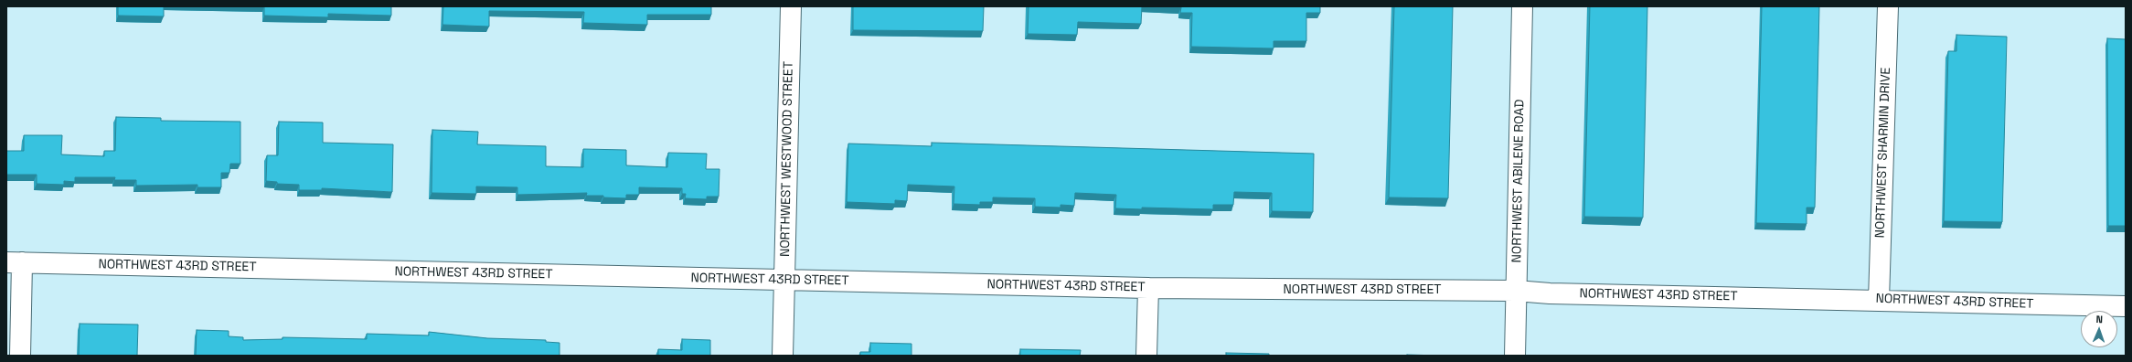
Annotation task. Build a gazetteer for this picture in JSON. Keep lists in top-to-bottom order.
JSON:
{
  "streets": {
    "street": [
      "NORTHWEST SHARMIN DRIVE",
      "NORTHWEST WESTWOOD STREET",
      "NORTHWEST ABILENE ROAD",
      "NORTHWEST 43RD STREET"
    ]
  },
  "crossings": [
    ["NORTHWEST SHARMIN DRIVE", "NORTHWEST 43RD STREET"],
    ["NORTHWEST WESTWOOD STREET", "NORTHWEST 43RD STREET"],
    ["NORTHWEST ABILENE ROAD", "NORTHWEST 43RD STREET"]
  ],
  "north": "top"
}
